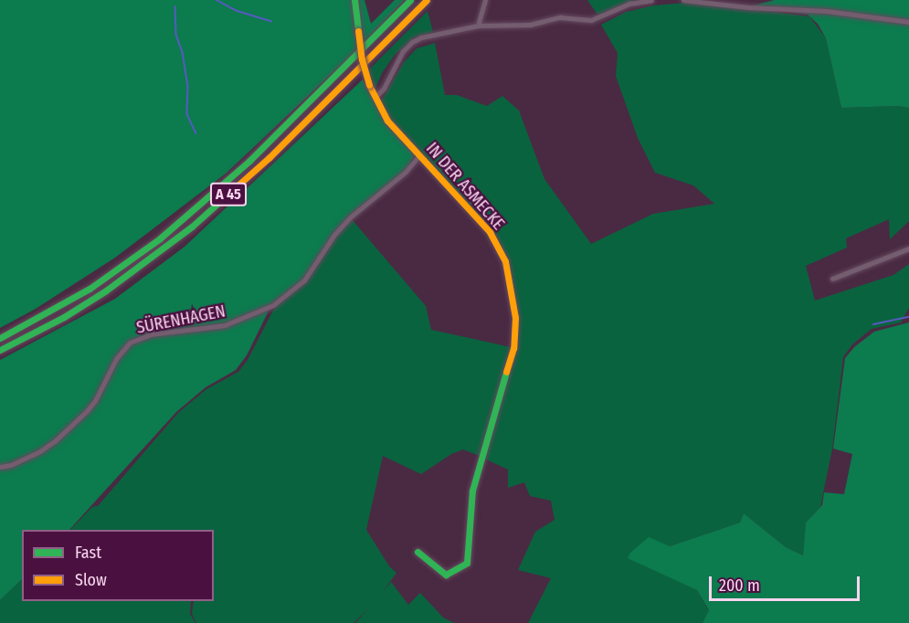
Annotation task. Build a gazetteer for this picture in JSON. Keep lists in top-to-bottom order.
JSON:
{
  "streets": {
    "main road": ["IN DER ASMECKE", "A 45"],
    "street": ["SÜRENHAGEN"]
  },
  "crossings": [
    ["IN DER ASMECKE", "SÜRENHAGEN"]
  ],
  "legend": ["Fast", "Slow"],
  "scale_bar": "200 m"
}
